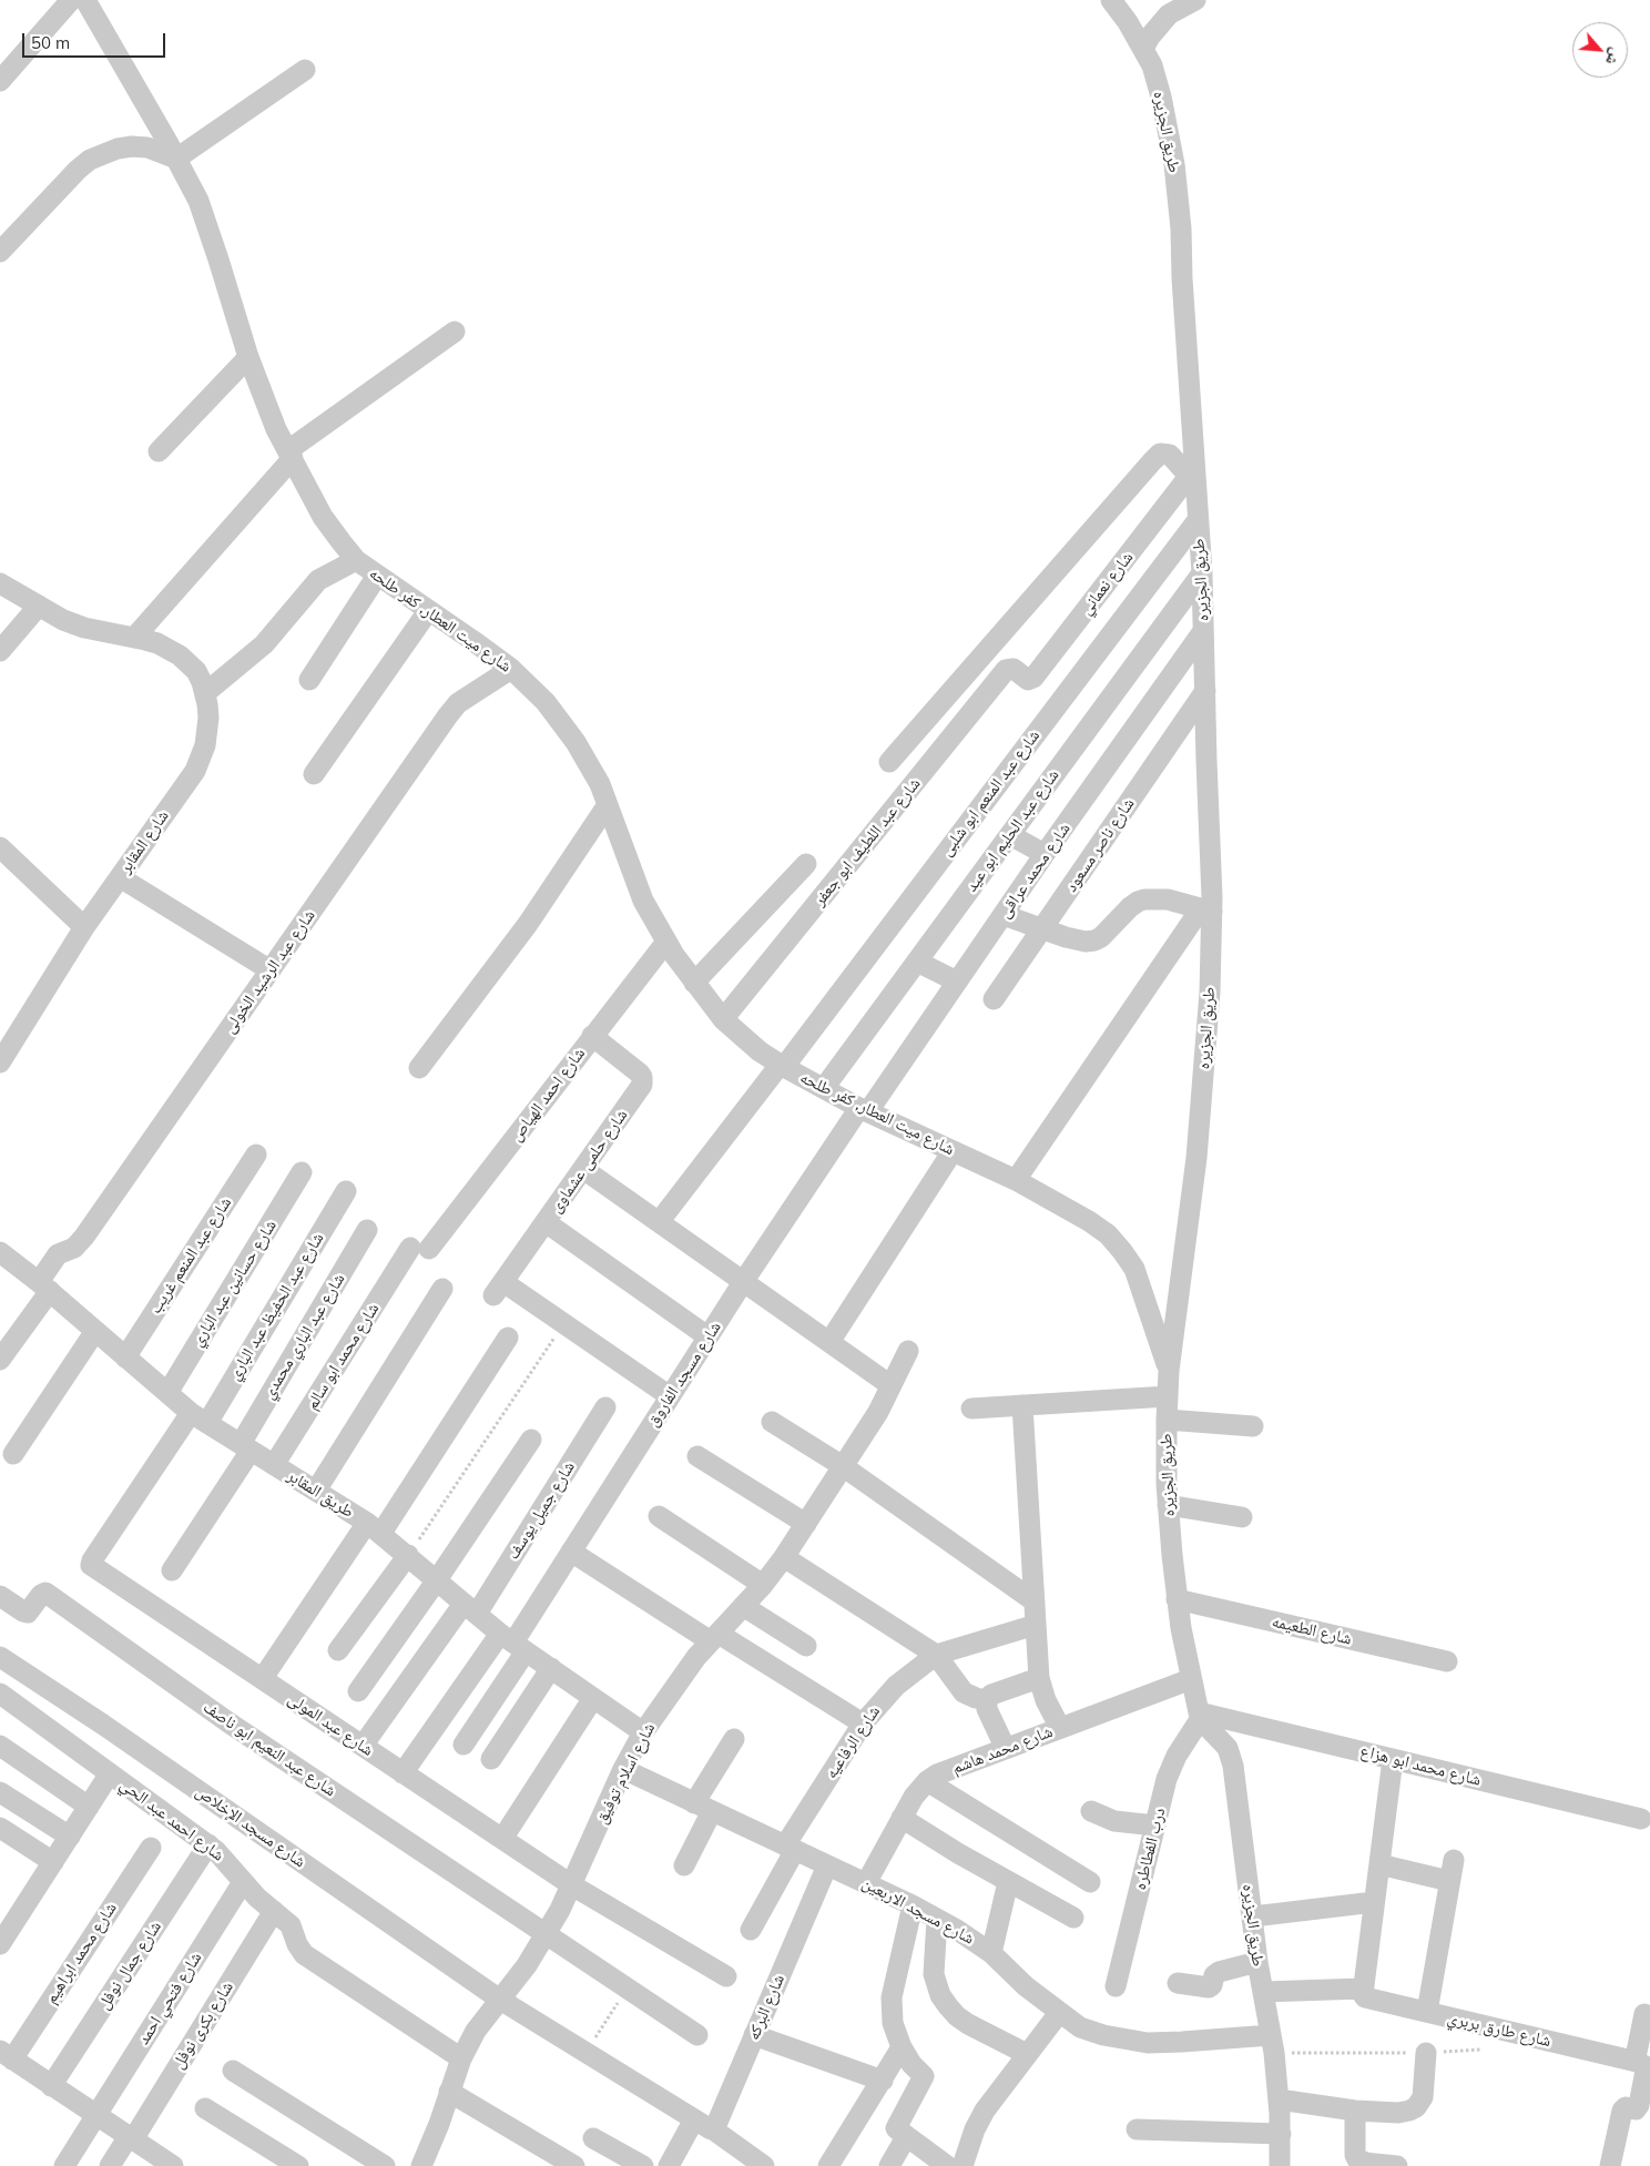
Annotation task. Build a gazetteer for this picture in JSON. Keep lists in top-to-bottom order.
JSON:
{
  "streets": {
    "street": [
      "طريق الجزيره",
      "شارع نعماني",
      "شارع ميت العطار, كفر طلحه",
      "شارع عبد المنعم ابو شلبى",
      "شارع عبد الحليم ابو عيد",
      "شارع المقابر",
      "شارع عبد اللطيف ابو جعفر",
      "شارع ناصر مسعود",
      "شارع محمد عراقى",
      "شارع عبد الرشيد الخولى",
      "شارع احمد الهياص",
      "شارع حلمى عشماوى",
      "شارع عبد المنعم غريب",
      "شارع حسانين عبد الباري",
      "شارع عبد الحفيظ عبد الباري",
      "شارع عبد الباري محمدي",
      "شارع محمد ابو سالم",
      "شارع مسجد الفاروق",
      "طريق المقابر",
      "شارع جميل يوسف",
      "شارع الطعيمه",
      "شارع عبد المولى",
      "شارع الرفاعيه",
      "شارع عبد النعيم ابو ناصف",
      "شارع محمد هاشم",
      "شارع محمد ابو هزاع",
      "شارع اسلام توفيق",
      "شارع احمد عبد الحي",
      "شارع مسجد الإخلاص",
      "درب الفطاطره",
      "شارع مسجد الاربعين",
      "شارع محمد ابراهيم",
      "شارع جمال نوفل",
      "شارع فتحي احمد",
      "شارع البركه",
      "شارع بكرى نوفل",
      "شارع طارق بربري"
    ]
  },
  "crossings": [
    ["طريق الجزيره", "شارع نعماني"],
    ["طريق الجزيره", "شارع ميت العطار, كفر طلحه"],
    ["طريق الجزيره", "شارع عبد المنعم ابو شلبى"],
    ["طريق الجزيره", "شارع عبد الحليم ابو عيد"],
    ["طريق الجزيره", "شارع ناصر مسعود"],
    ["طريق الجزيره", "شارع محمد عراقى"],
    ["طريق الجزيره", "شارع الطعيمه"],
    ["طريق الجزيره", "شارع محمد هاشم"],
    ["طريق الجزيره", "شارع محمد ابو هزاع"],
    ["طريق الجزيره", "درب الفطاطره"],
    ["طريق الجزيره", "شارع مسجد الاربعين"],
    ["شارع نعماني", "شارع عبد اللطيف ابو جعفر"],
    ["شارع ميت العطار, كفر طلحه", "شارع عبد المنعم ابو شلبى"],
    ["شارع ميت العطار, كفر طلحه", "شارع عبد الحليم ابو عيد"],
    ["شارع ميت العطار, كفر طلحه", "شارع عبد اللطيف ابو جعفر"],
    ["شارع ميت العطار, كفر طلحه", "شارع محمد عراقى"],
    ["شارع ميت العطار, كفر طلحه", "شارع عبد الرشيد الخولى"],
    ["شارع ميت العطار, كفر طلحه", "شارع احمد الهياص"],
    ["شارع ميت العطار, كفر طلحه", "شارع مسجد الفاروق"],
    ["شارع محمد عراقى", "شارع مسجد الفاروق"],
    ["شارع عبد الرشيد الخولى", "طريق المقابر"],
    ["شارع احمد الهياص", "شارع حلمى عشماوى"],
    ["شارع احمد الهياص", "شارع محمد ابو سالم"],
    ["شارع عبد المنعم غريب", "طريق المقابر"],
    ["شارع حسانين عبد الباري", "طريق المقابر"],
    ["شارع عبد الحفيظ عبد الباري", "طريق المقابر"],
    ["شارع عبد الحفيظ عبد الباري", "شارع عبد المولى"],
    ["شارع عبد الباري محمدي", "طريق المقابر"],
    ["شارع محمد ابو سالم", "طريق المقابر"],
    ["شارع مسجد الفاروق", "طريق المقابر"],
    ["طريق المقابر", "شارع جميل يوسف"],
    ["طريق المقابر", "شارع عبد المولى"],
    ["طريق المقابر", "شارع اسلام توفيق"],
    ["شارع جميل يوسف", "شارع عبد المولى"],
    ["شارع عبد المولى", "شارع اسلام توفيق"],
    ["شارع الرفاعيه", "شارع مسجد الاربعين"],
    ["شارع عبد النعيم ابو ناصف", "شارع اسلام توفيق"],
    ["شارع محمد هاشم", "شارع مسجد الاربعين"],
    ["شارع محمد ابو هزاع", "درب الفطاطره"],
    ["شارع اسلام توفيق", "شارع احمد عبد الحي"],
    ["شارع اسلام توفيق", "شارع مسجد الإخلاص"],
    ["شارع اسلام توفيق", "شارع مسجد الاربعين"],
    ["شارع احمد عبد الحي", "شارع جمال نوفل"],
    ["شارع احمد عبد الحي", "شارع فتحي احمد"],
    ["شارع احمد عبد الحي", "شارع بكرى نوفل"],
    ["شارع مسجد الإخلاص", "شارع البركه"],
    ["شارع مسجد الاربعين", "شارع البركه"]
  ],
  "scale_bar": "50 m",
  "north": "bottom right"
}
